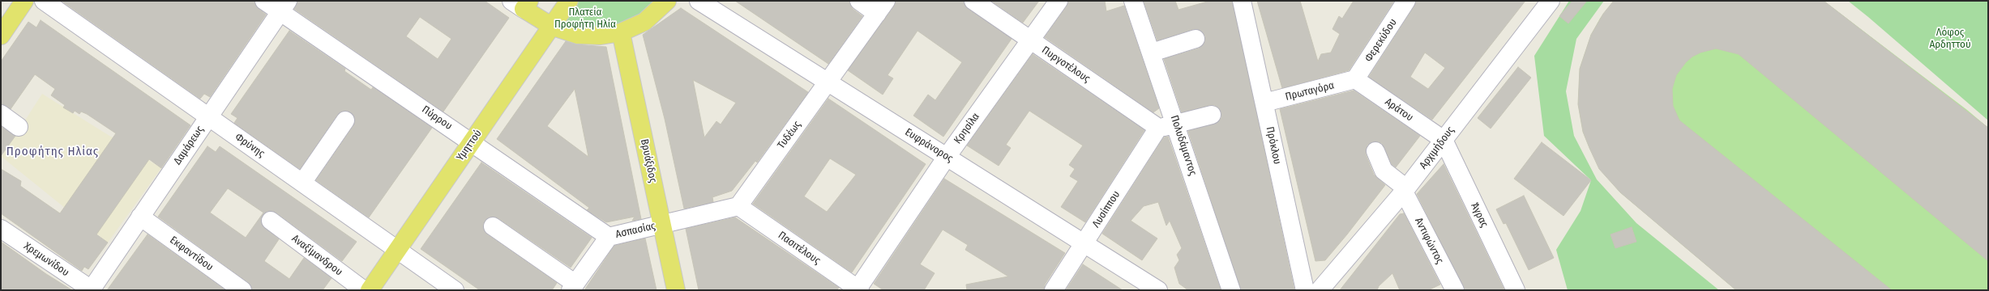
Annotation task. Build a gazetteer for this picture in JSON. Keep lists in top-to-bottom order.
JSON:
{
  "streets": {
    "main road": ["Υμηττού", "Βρυάξιδος"],
    "street": [
      "Φερεκύδου",
      "Πυργοτέλους",
      "Πρωταγόρα",
      "Αράτου",
      "Πύρρου",
      "Κρησίλα",
      "Τυδέως",
      "Δαμάρεως",
      "Φρύνης",
      "Ευφράνορος",
      "Πολυδάμαντος",
      "Πρόκλου",
      "Αρχιμήδους",
      "Λυσίππου",
      "Άγρας",
      "Ασπασίας",
      "Αντιφώντος",
      "Πασιτέλους",
      "Εκφαντίδου",
      "Αναξίμανδρου",
      "Χρεμωνίδου"
    ]
  },
  "crossings": [
    ["Φερεκύδου", "Πρωταγόρα"],
    ["Φερεκύδου", "Αράτου"],
    ["Πυργοτέλους", "Κρησίλα"],
    ["Πυργοτέλους", "Λυσίππου"],
    ["Πρωταγόρα", "Αράτου"],
    ["Πρωταγόρα", "Πρόκλου"],
    ["Αράτου", "Αρχιμήδους"],
    ["Αράτου", "Άγρας"],
    ["Πύρρου", "Δαμάρεως"],
    ["Πύρρου", "Υμηττού"],
    ["Πύρρου", "Ασπασίας"],
    ["Κρησίλα", "Ευφράνορος"],
    ["Κρησίλα", "Πασιτέλους"],
    ["Τυδέως", "Ευφράνορος"],
    ["Τυδέως", "Πασιτέλους"],
    ["Δαμάρεως", "Φρύνης"],
    ["Δαμάρεως", "Εκφαντίδου"],
    ["Δαμάρεως", "Χρεμωνίδου"],
    ["Φρύνης", "Υμηττού"],
    ["Ευφράνορος", "Λυσίππου"],
    ["Αρχιμήδους", "Άγρας"],
    ["Αρχιμήδους", "Αντιφώντος"],
    ["Βρυάξιδος", "Ασπασίας"]
  ],
  "districts": ["Προφήτης Ηλίας"],
  "parks": ["Πλατεία Προφήτη Ηλία", "Λόφος Αρδηττού"]
}
